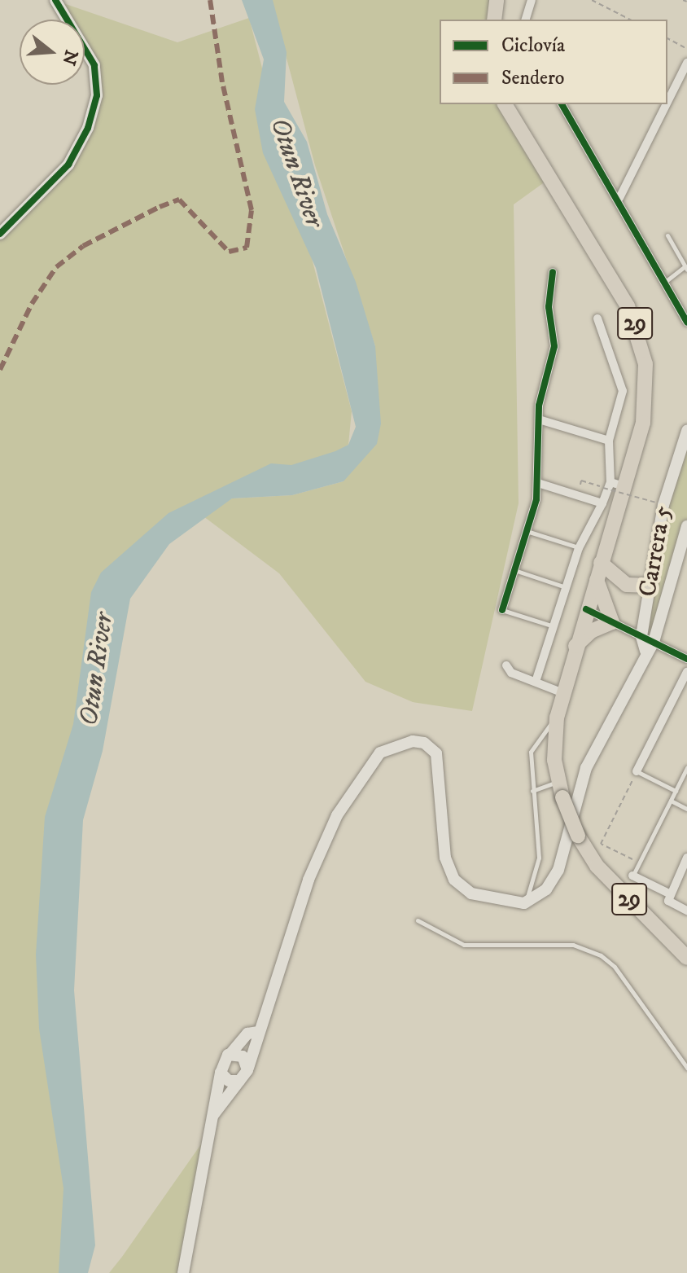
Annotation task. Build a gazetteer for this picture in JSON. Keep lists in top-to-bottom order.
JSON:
{
  "streets": {
    "highway": ["29"],
    "main road": ["Carrera 5"]
  },
  "water": ["Otun River"],
  "legend": ["Ciclovía", "Sendero"],
  "north": "right"
}
